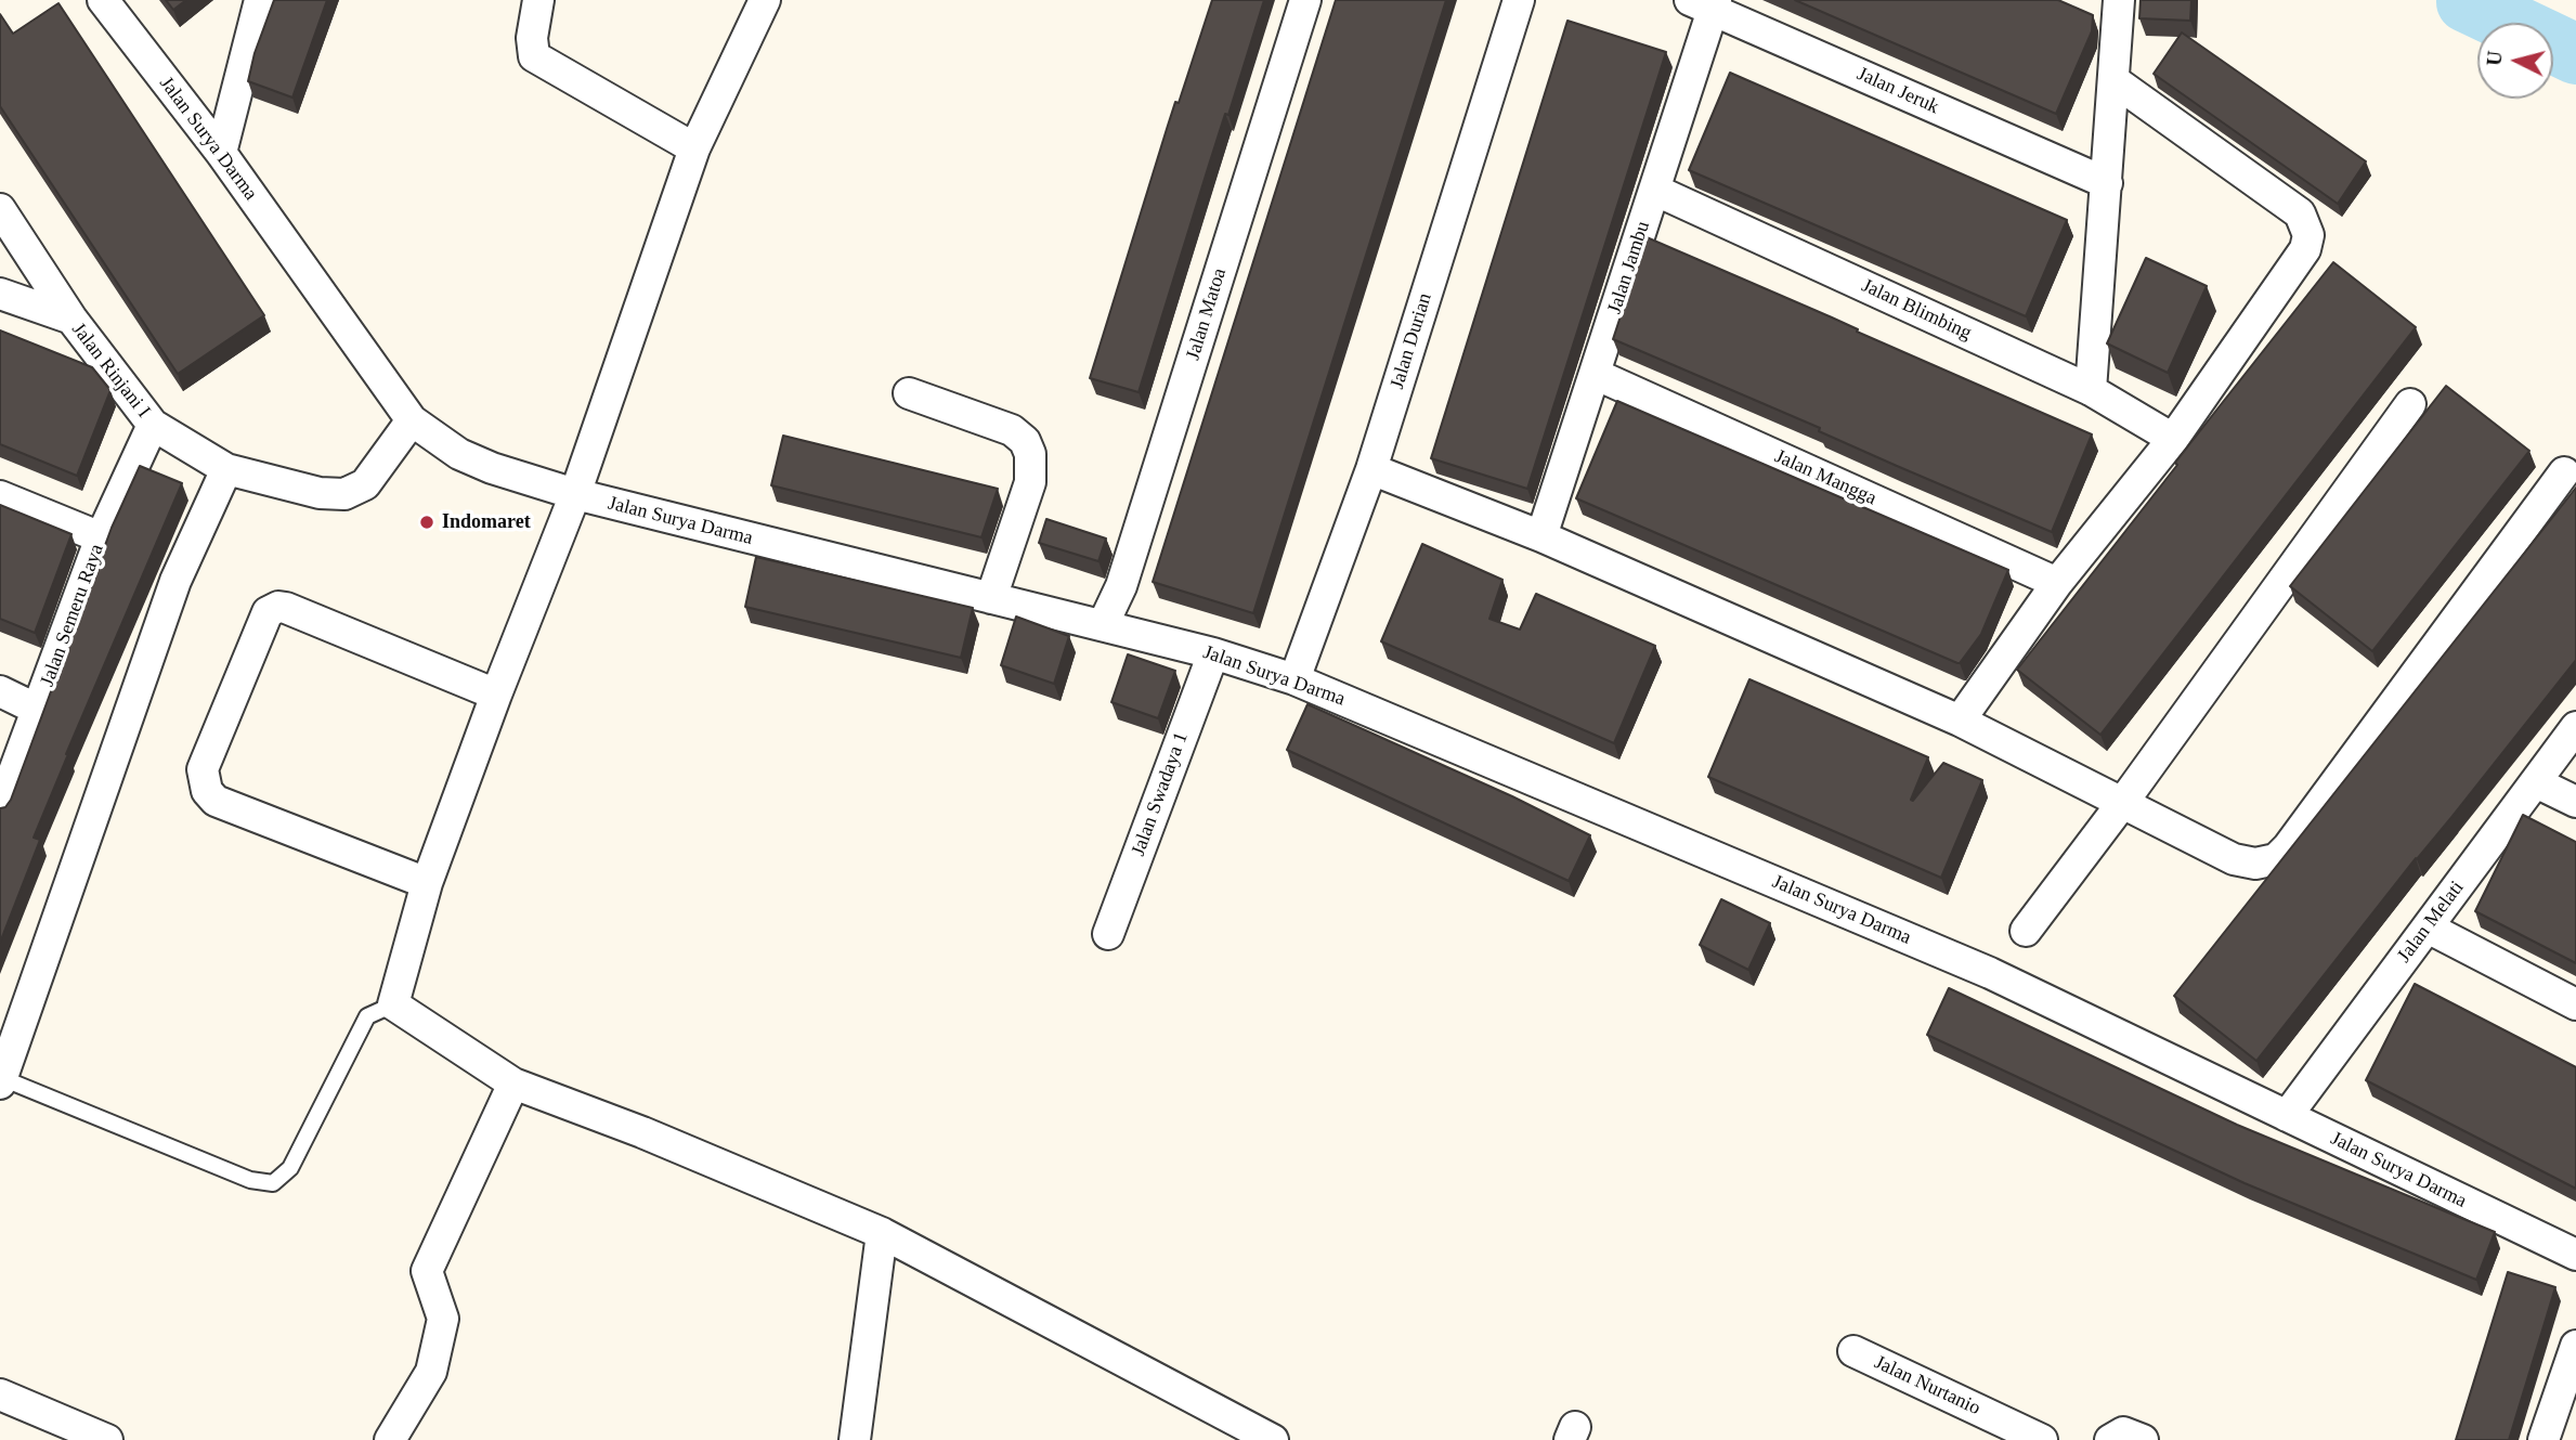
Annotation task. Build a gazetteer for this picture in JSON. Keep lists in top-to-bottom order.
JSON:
{
  "streets": {
    "street": [
      "Jalan Jeruk",
      "Jalan Surya Darma",
      "Jalan Jambu",
      "Jalan Blimbing",
      "Jalan Matoa",
      "Jalan Durian",
      "Jalan Rinjani I",
      "Jalan Mangga",
      "Jalan Semeru Raya",
      "Jalan Swadaya 1",
      "Jalan Melati",
      "Jalan Nurtanio"
    ]
  },
  "crossings": [
    ["Jalan Jeruk", "Jalan Jambu"],
    ["Jalan Surya Darma", "Jalan Matoa"],
    ["Jalan Surya Darma", "Jalan Durian"],
    ["Jalan Surya Darma", "Jalan Rinjani I"],
    ["Jalan Surya Darma", "Jalan Swadaya 1"],
    ["Jalan Surya Darma", "Jalan Melati"],
    ["Jalan Jambu", "Jalan Blimbing"],
    ["Jalan Jambu", "Jalan Mangga"],
    ["Jalan Rinjani I", "Jalan Semeru Raya"]
  ],
  "places": ["Indomaret"],
  "north": "left"
}
